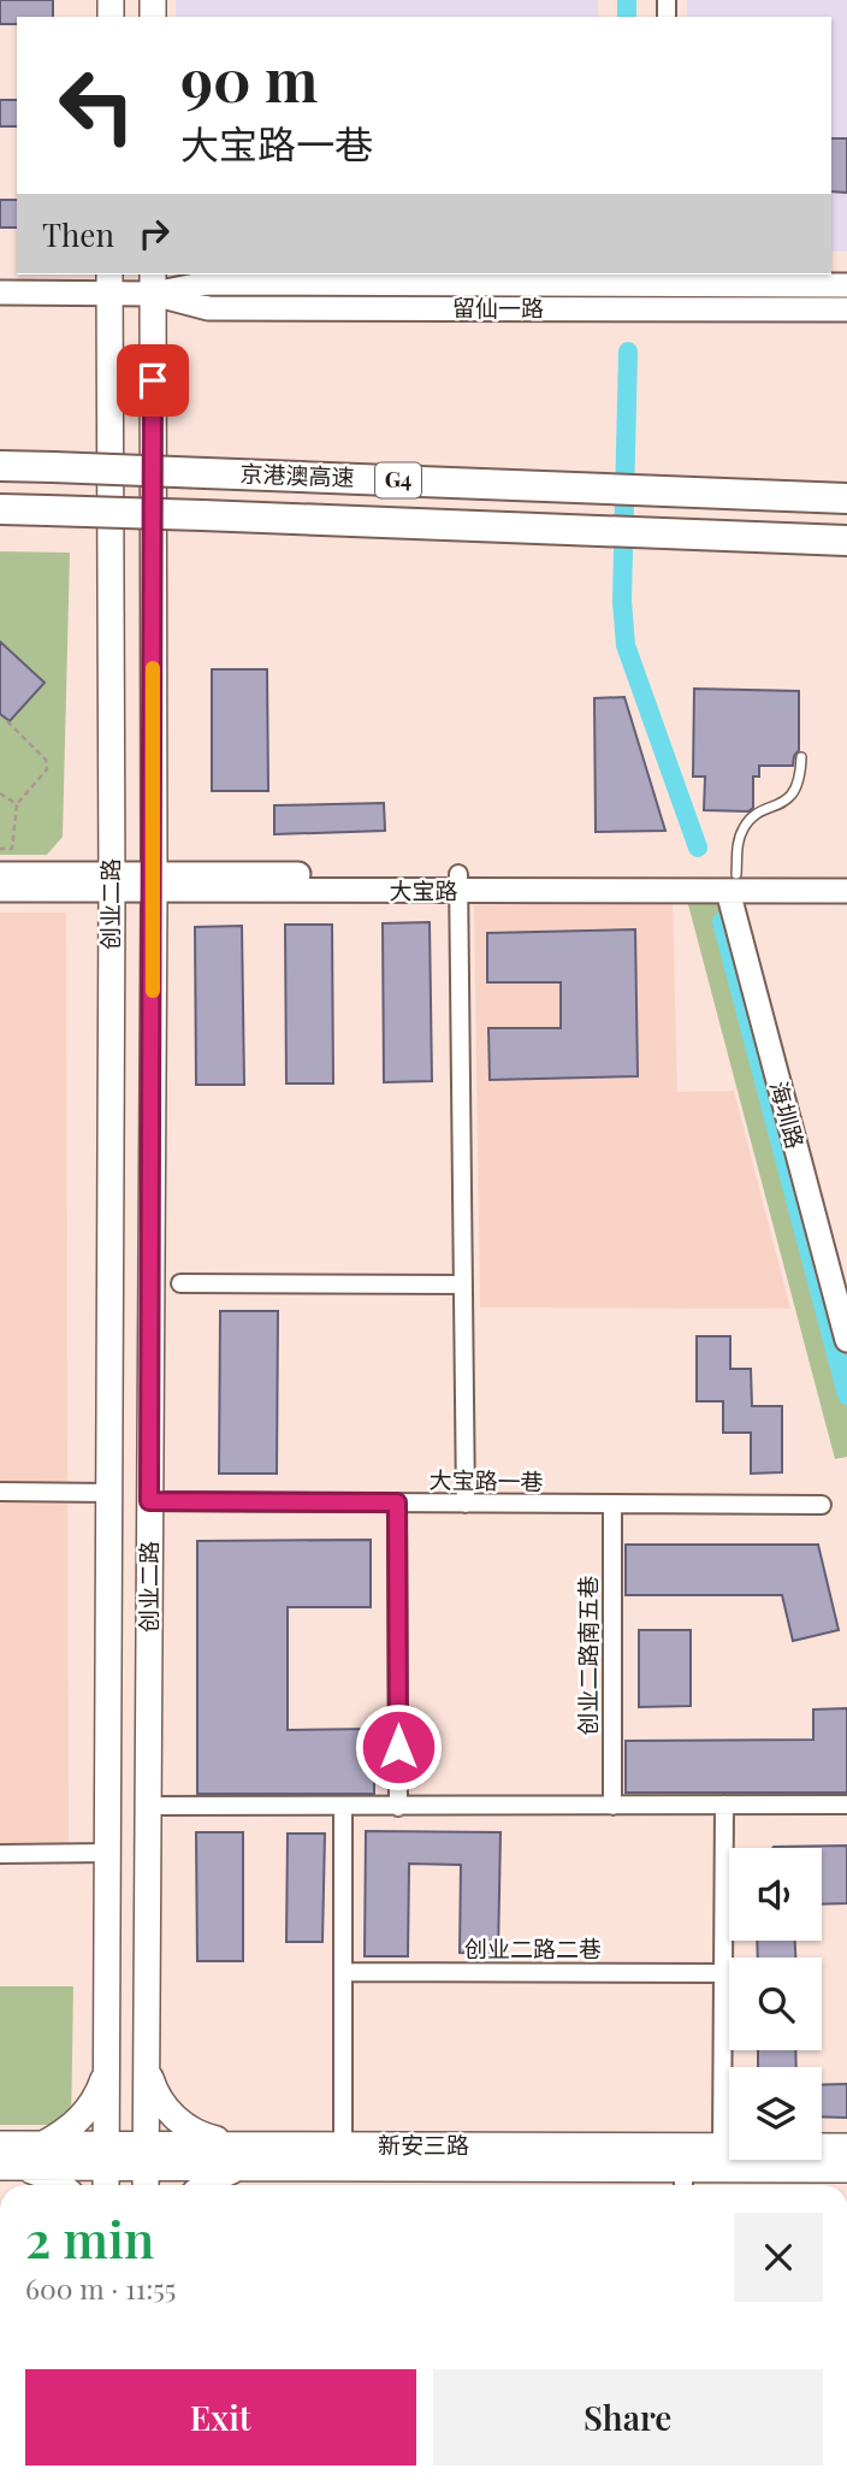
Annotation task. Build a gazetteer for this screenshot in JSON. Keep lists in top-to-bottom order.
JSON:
{
  "streets": {
    "highway": ["京港澳高速", "G4"],
    "main road": [
      "留仙一路",
      "大宝路",
      "创业二路",
      "海圳路",
      "新安三路"
    ],
    "street": ["大宝路一巷", "创业二路南五巷", "创业二路二巷"]
  },
  "crossings": [
    ["留仙一路", "创业二路"],
    ["大宝路", "创业二路"],
    ["大宝路", "海圳路"],
    ["创业二路", "大宝路一巷"],
    ["创业二路", "新安三路"],
    ["大宝路一巷", "创业二路南五巷"]
  ],
  "page": {
    "turn": ["90 m", "大宝路一巷"],
    "then": "Then",
    "heading": ["2 min", "600 m · 11:55"],
    "buttons": ["Exit", "Share"]
  }
}
